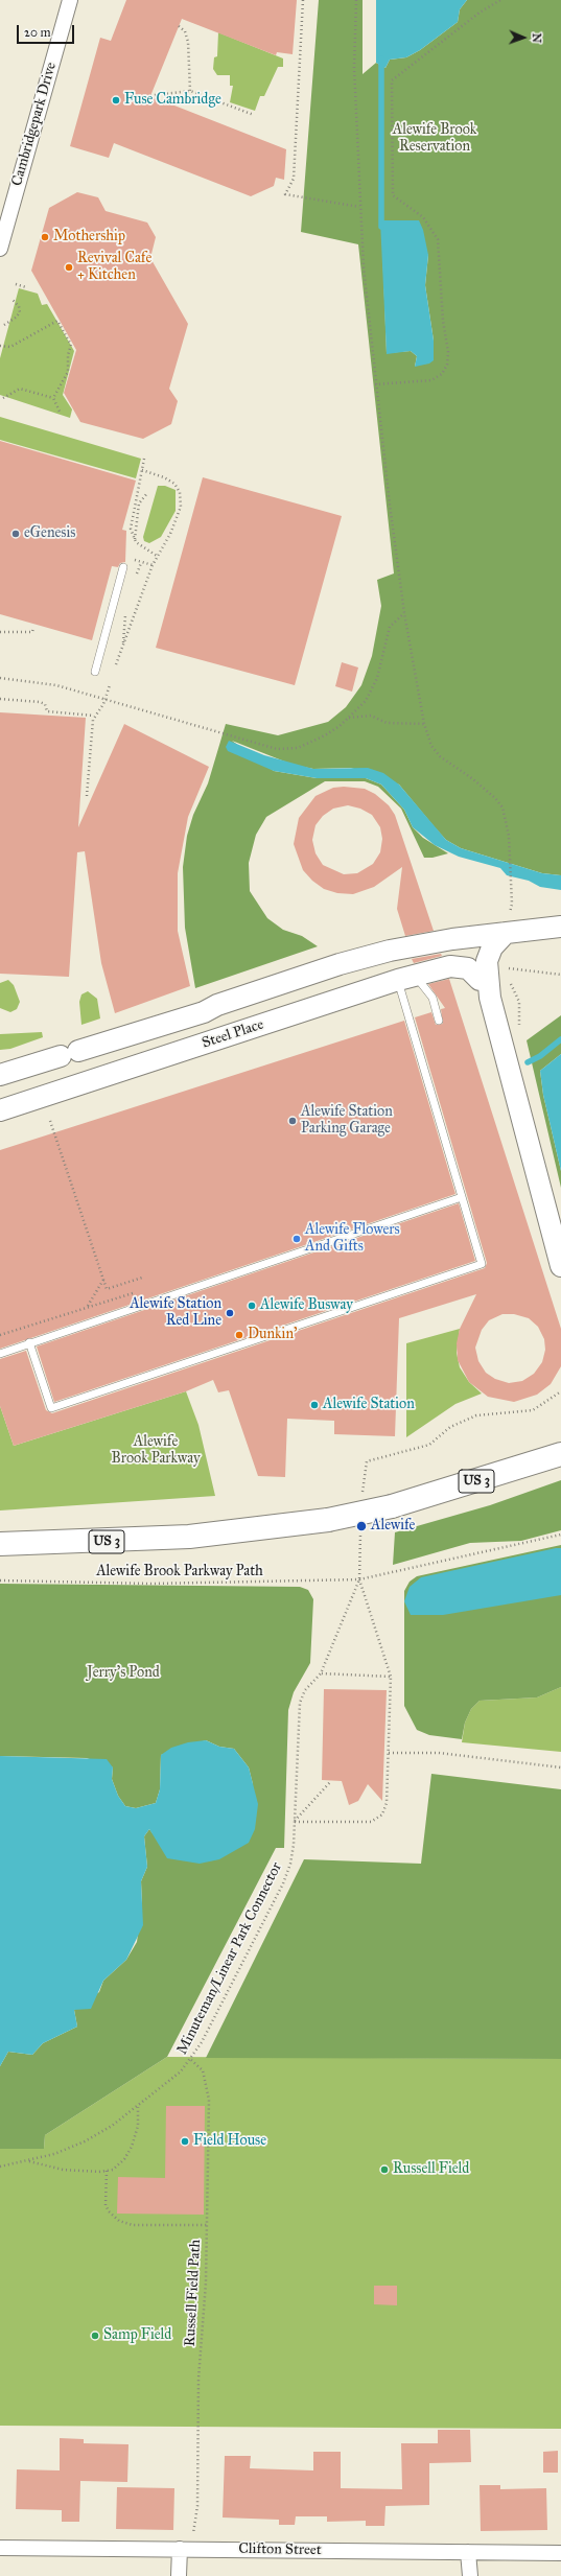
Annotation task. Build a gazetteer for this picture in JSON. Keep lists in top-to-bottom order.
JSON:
{
  "streets": {
    "highway": ["US 3"],
    "main road": ["Steel Place"],
    "street": ["Cambridgepark Drive", "Clifton Street"],
    "path": ["Alewife Brook Parkway Path", "Minuteman/Linear Park Connector", "Russell Field Path"]
  },
  "crossings": [
    ["Alewife Brook Parkway Path", "Minuteman/Linear Park Connector"],
    ["Minuteman/Linear Park Connector", "Russell Field Path"]
  ],
  "parks": ["Alewife Brook Reservation", "Alewife Brook Parkway", "Jerry's Pond"],
  "places": [
    "Fuse Cambridge",
    "Mothership",
    "Revival Cafe + Kitchen",
    "eGenesis",
    "Alewife Station Parking Garage",
    "Alewife Flowers And Gifts",
    "Alewife Busway",
    "Alewife Station Red Line",
    "Dunkin'",
    "Alewife Station",
    "Alewife",
    "Field House",
    "Russell Field",
    "Samp Field"
  ],
  "scale_bar": "20 m",
  "north": "right"
}
